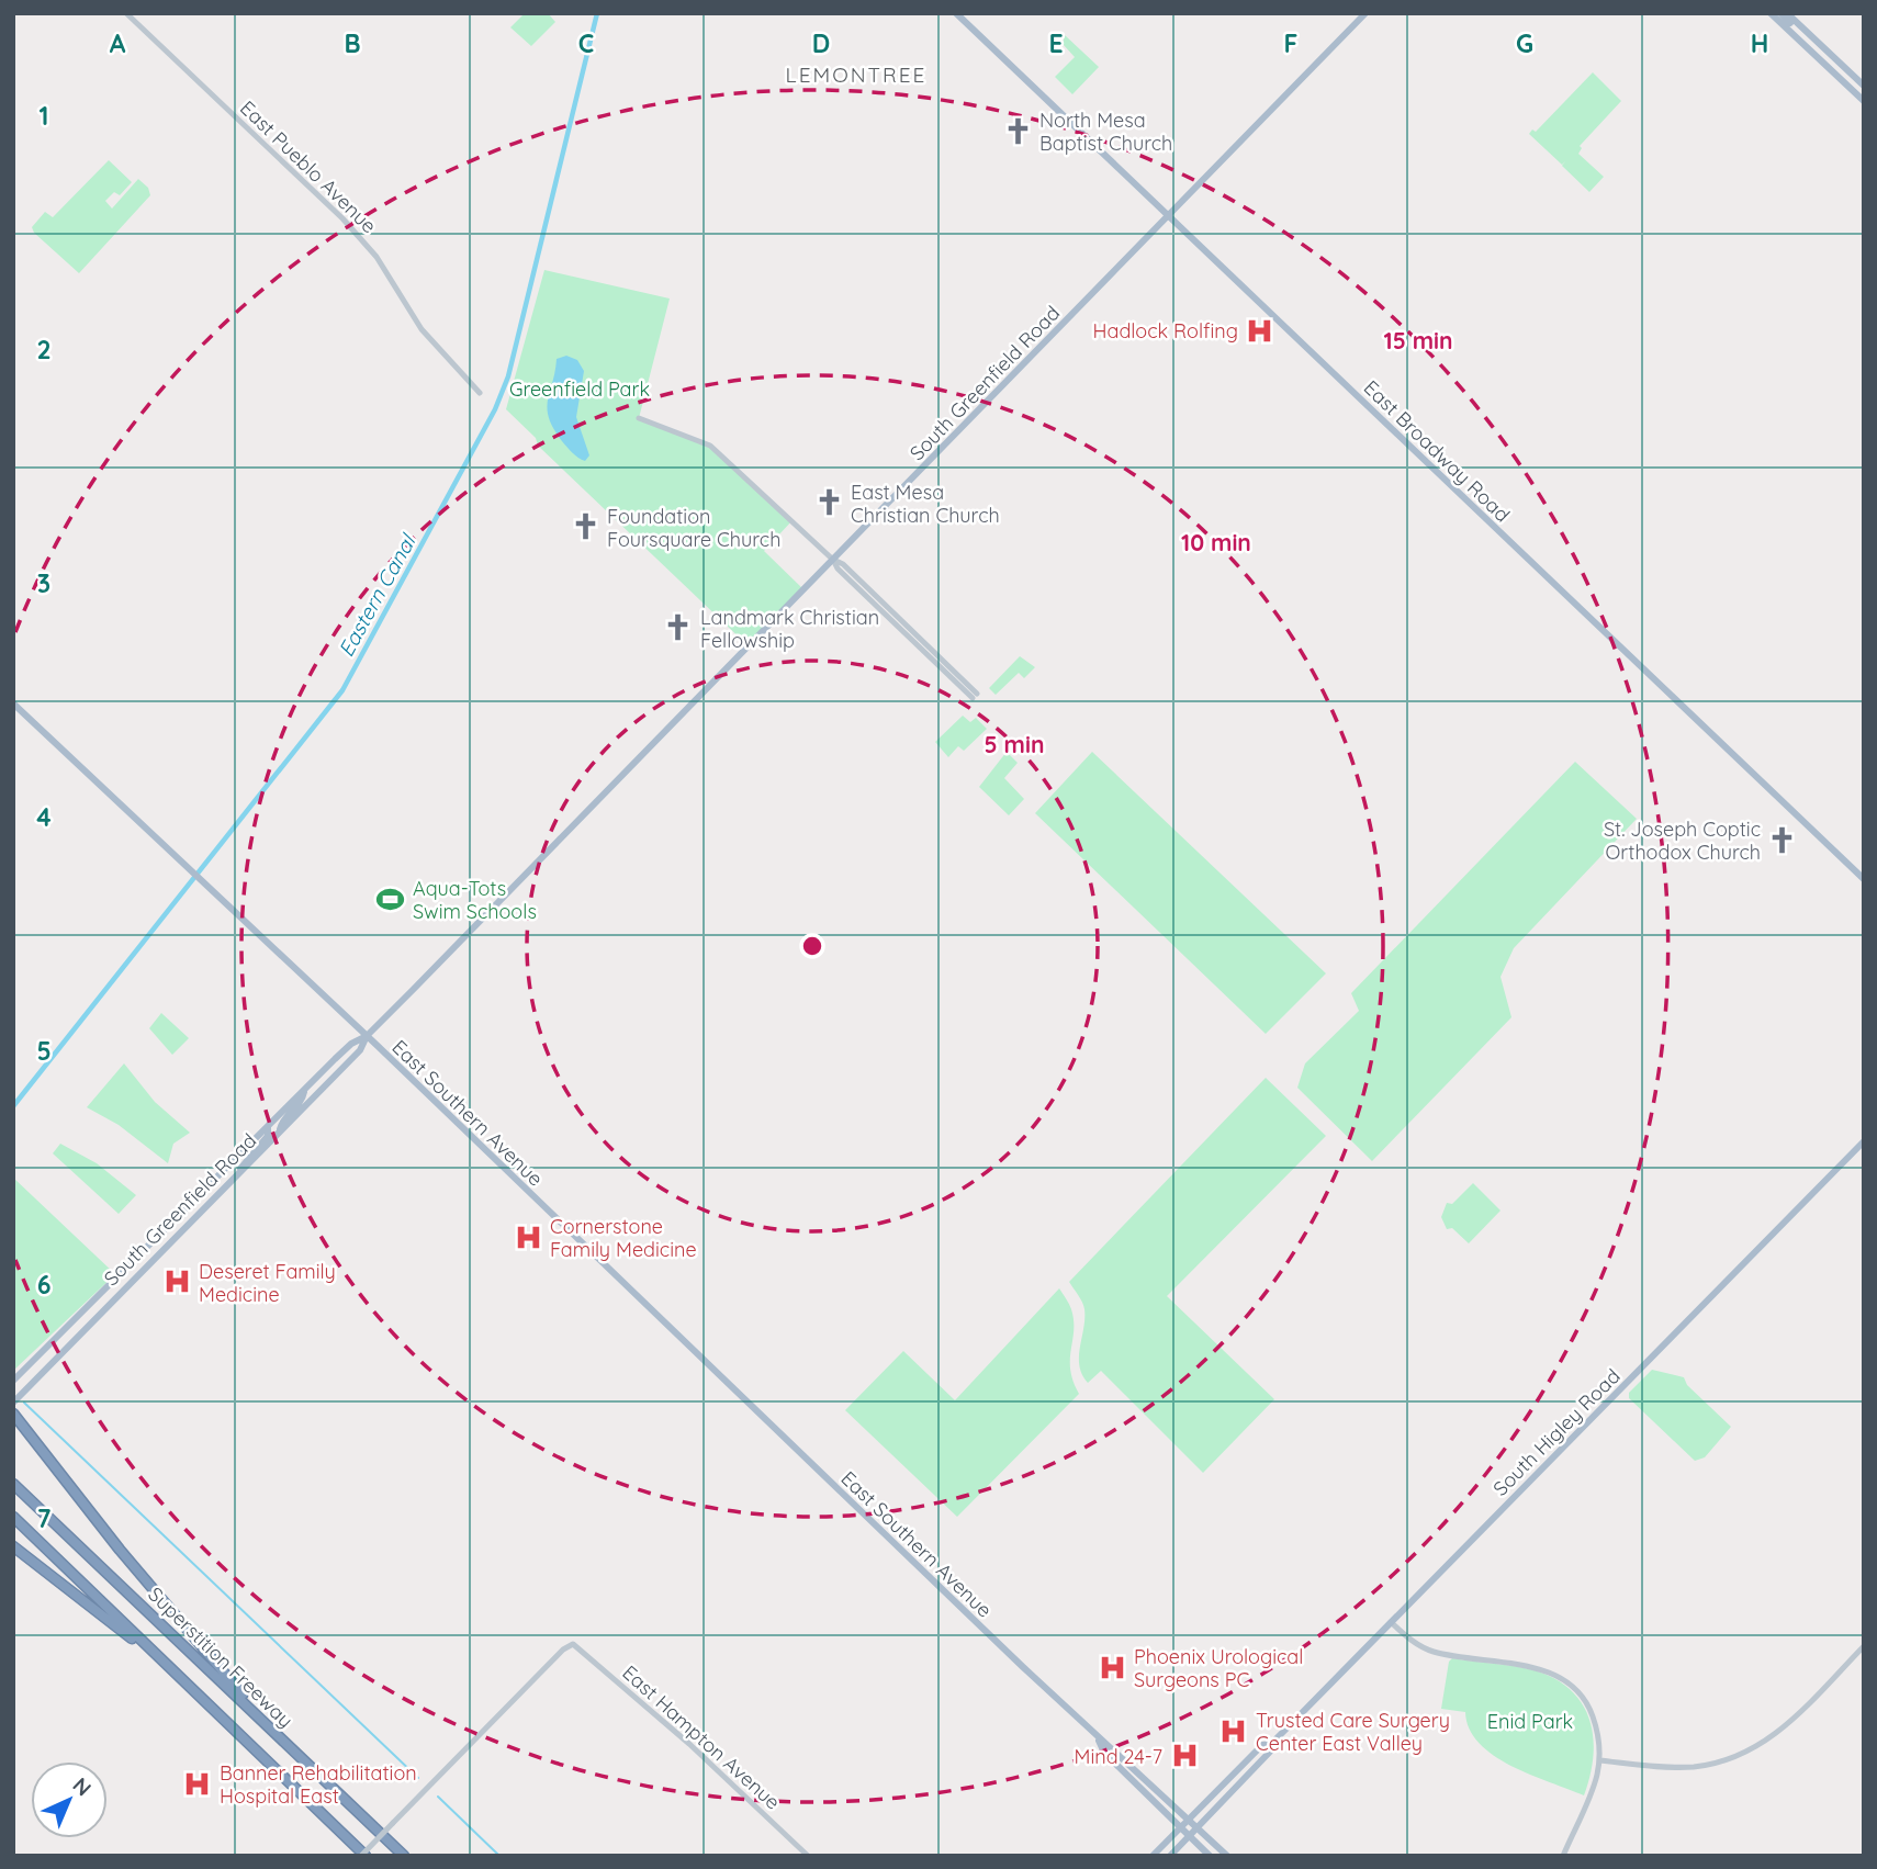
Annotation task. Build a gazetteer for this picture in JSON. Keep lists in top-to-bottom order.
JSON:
{
  "streets": {
    "highway": ["Superstition Freeway"],
    "main road": [
      "South Greenfield Road",
      "East Broadway Road",
      "East Southern Avenue",
      "South Higley Road"
    ],
    "street": ["East Pueblo Avenue", "East Hampton Avenue"]
  },
  "crossings": [
    ["South Greenfield Road", "East Broadway Road"],
    ["South Greenfield Road", "East Southern Avenue"],
    ["East Southern Avenue", "South Higley Road"]
  ],
  "districts": ["LEMONTREE"],
  "water": ["Eastern Canal"],
  "parks": ["Greenfield Park", "Enid Park"],
  "places": {
    "church": [
      "North Mesa Baptist Church",
      "East Mesa Christian Church",
      "Foundation Foursquare Church",
      "Landmark Christian Fellowship",
      "St. Joseph Coptic Orthodox Church"
    ],
    "hospital": [
      "Hadlock Rolfing",
      "Cornerstone Family Medicine",
      "Deseret Family Medicine",
      "Phoenix Urological Surgeons PC",
      "Trusted Care Surgery Center East Valley",
      "Mind 24-7",
      "Banner Rehabilitation Hospital East"
    ],
    "sports": ["Aqua-Tots Swim Schools"]
  },
  "north": "top right",
  "grid": {
    "columns": [
      "A",
      "B",
      "C",
      "D",
      "E",
      "F",
      "G",
      "H"
    ],
    "rows": [
      "1",
      "2",
      "3",
      "4",
      "5",
      "6",
      "7"
    ]
  },
  "rings": ["15 min", "10 min", "5 min"]
}
